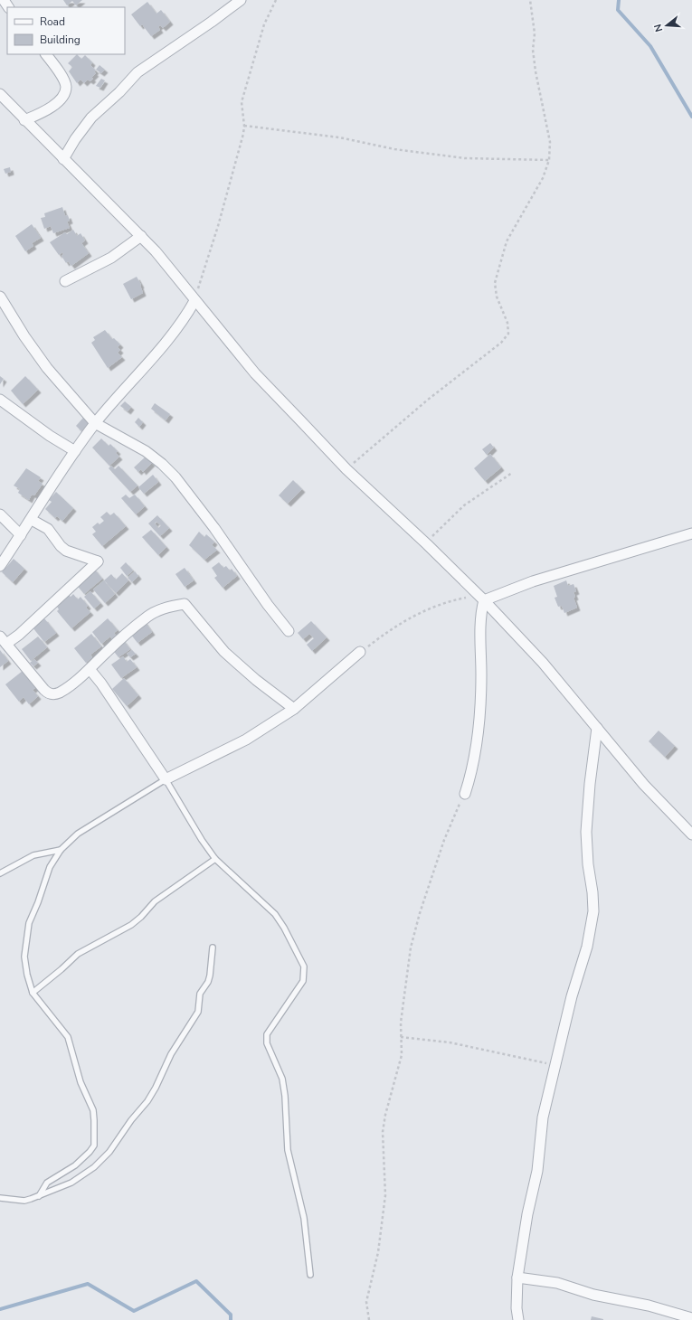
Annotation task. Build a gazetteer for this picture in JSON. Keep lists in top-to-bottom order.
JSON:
{
  "legend": ["Road", "Building"],
  "north": "left"
}
